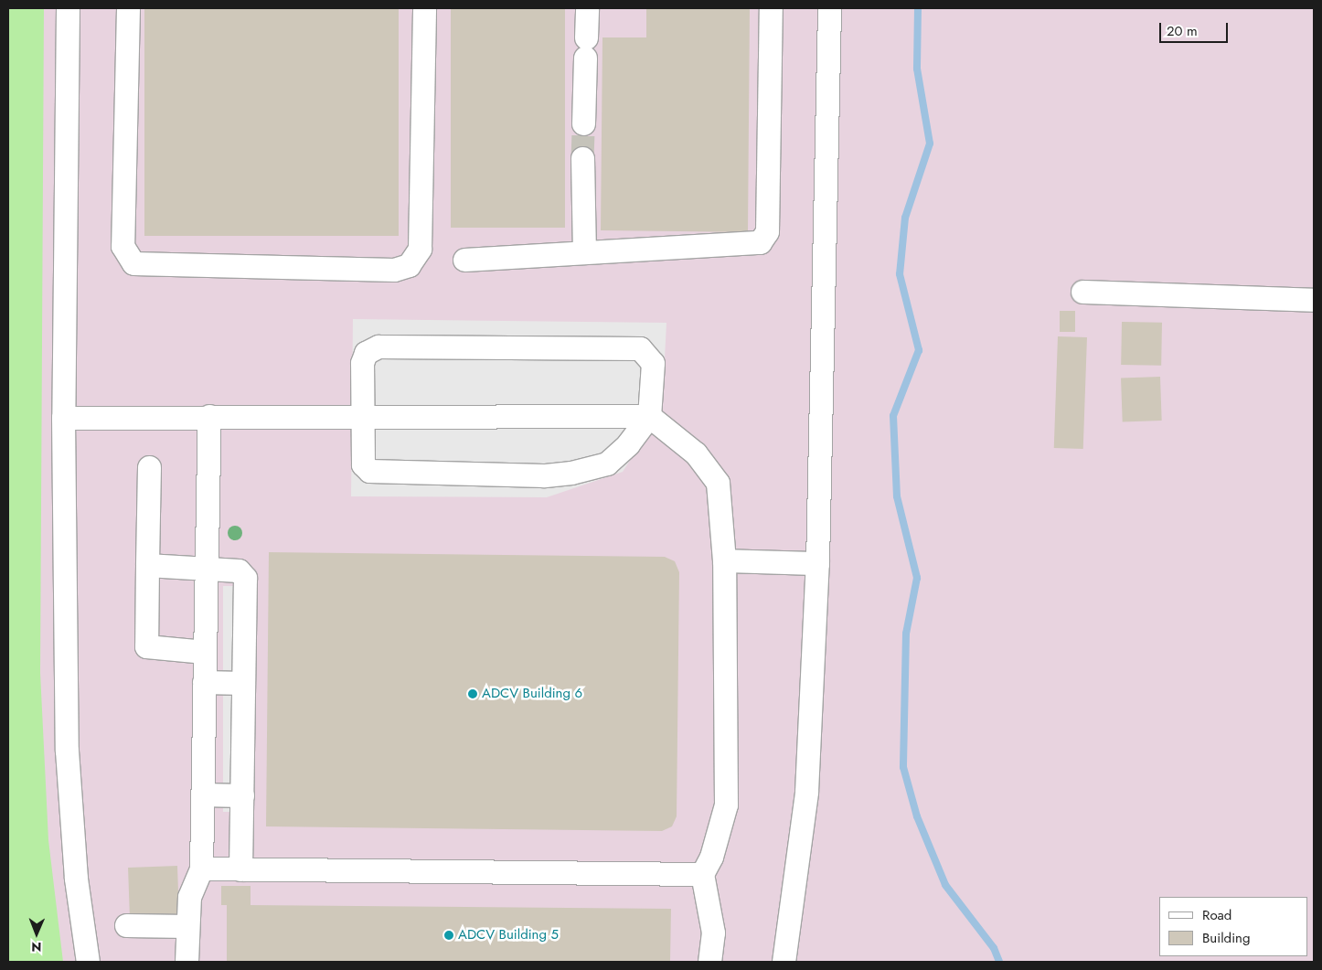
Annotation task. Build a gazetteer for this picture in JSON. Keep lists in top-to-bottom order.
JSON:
{
  "places": ["ADCV Building 6", "ADCV Building 5"],
  "legend": ["Road", "Building"],
  "scale_bar": "20 m",
  "north": "bottom"
}
